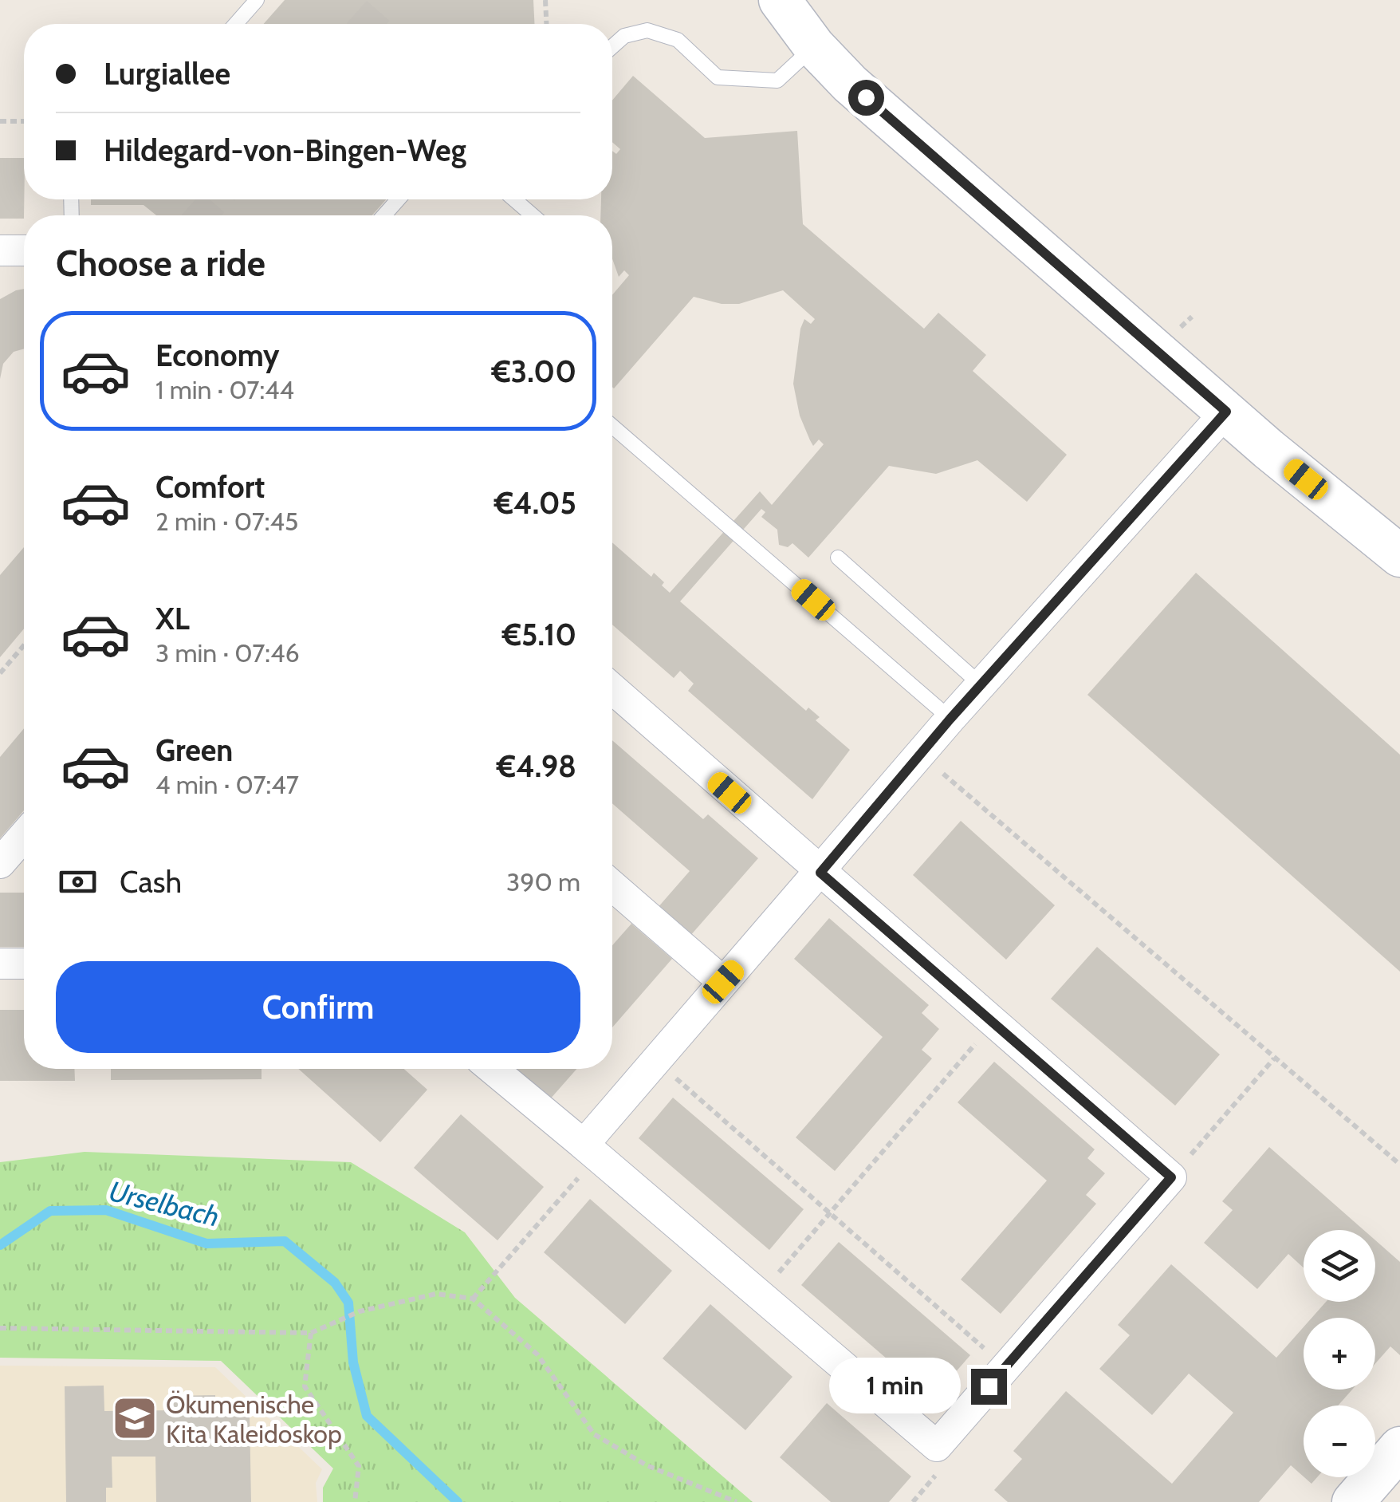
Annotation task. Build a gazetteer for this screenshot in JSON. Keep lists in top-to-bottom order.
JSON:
{
  "water": ["Urselbach"],
  "places": {
    "school or university": ["Ökumenische Kita Kaleidoskop"]
  },
  "page": {
    "banner": ["Lurgiallee", "Hildegard-von-Bingen-Weg"],
    "heading": "Choose a ride",
    "list": [
      {
        "name": "Economy",
        "note": "1 min · 07:44",
        "value": "€3.00"
      },
      {
        "name": "Comfort",
        "note": "2 min · 07:45",
        "value": "€4.05"
      },
      {
        "name": "XL",
        "note": "3 min · 07:46",
        "value": "€5.10"
      },
      {
        "name": "Green",
        "note": "4 min · 07:47",
        "value": "€4.98"
      }
    ],
    "pay": ["Cash", "390 m"],
    "buttons": "Confirm",
    "map_buttons": ["+", "−"],
    "bubble": "1 min"
  }
}
